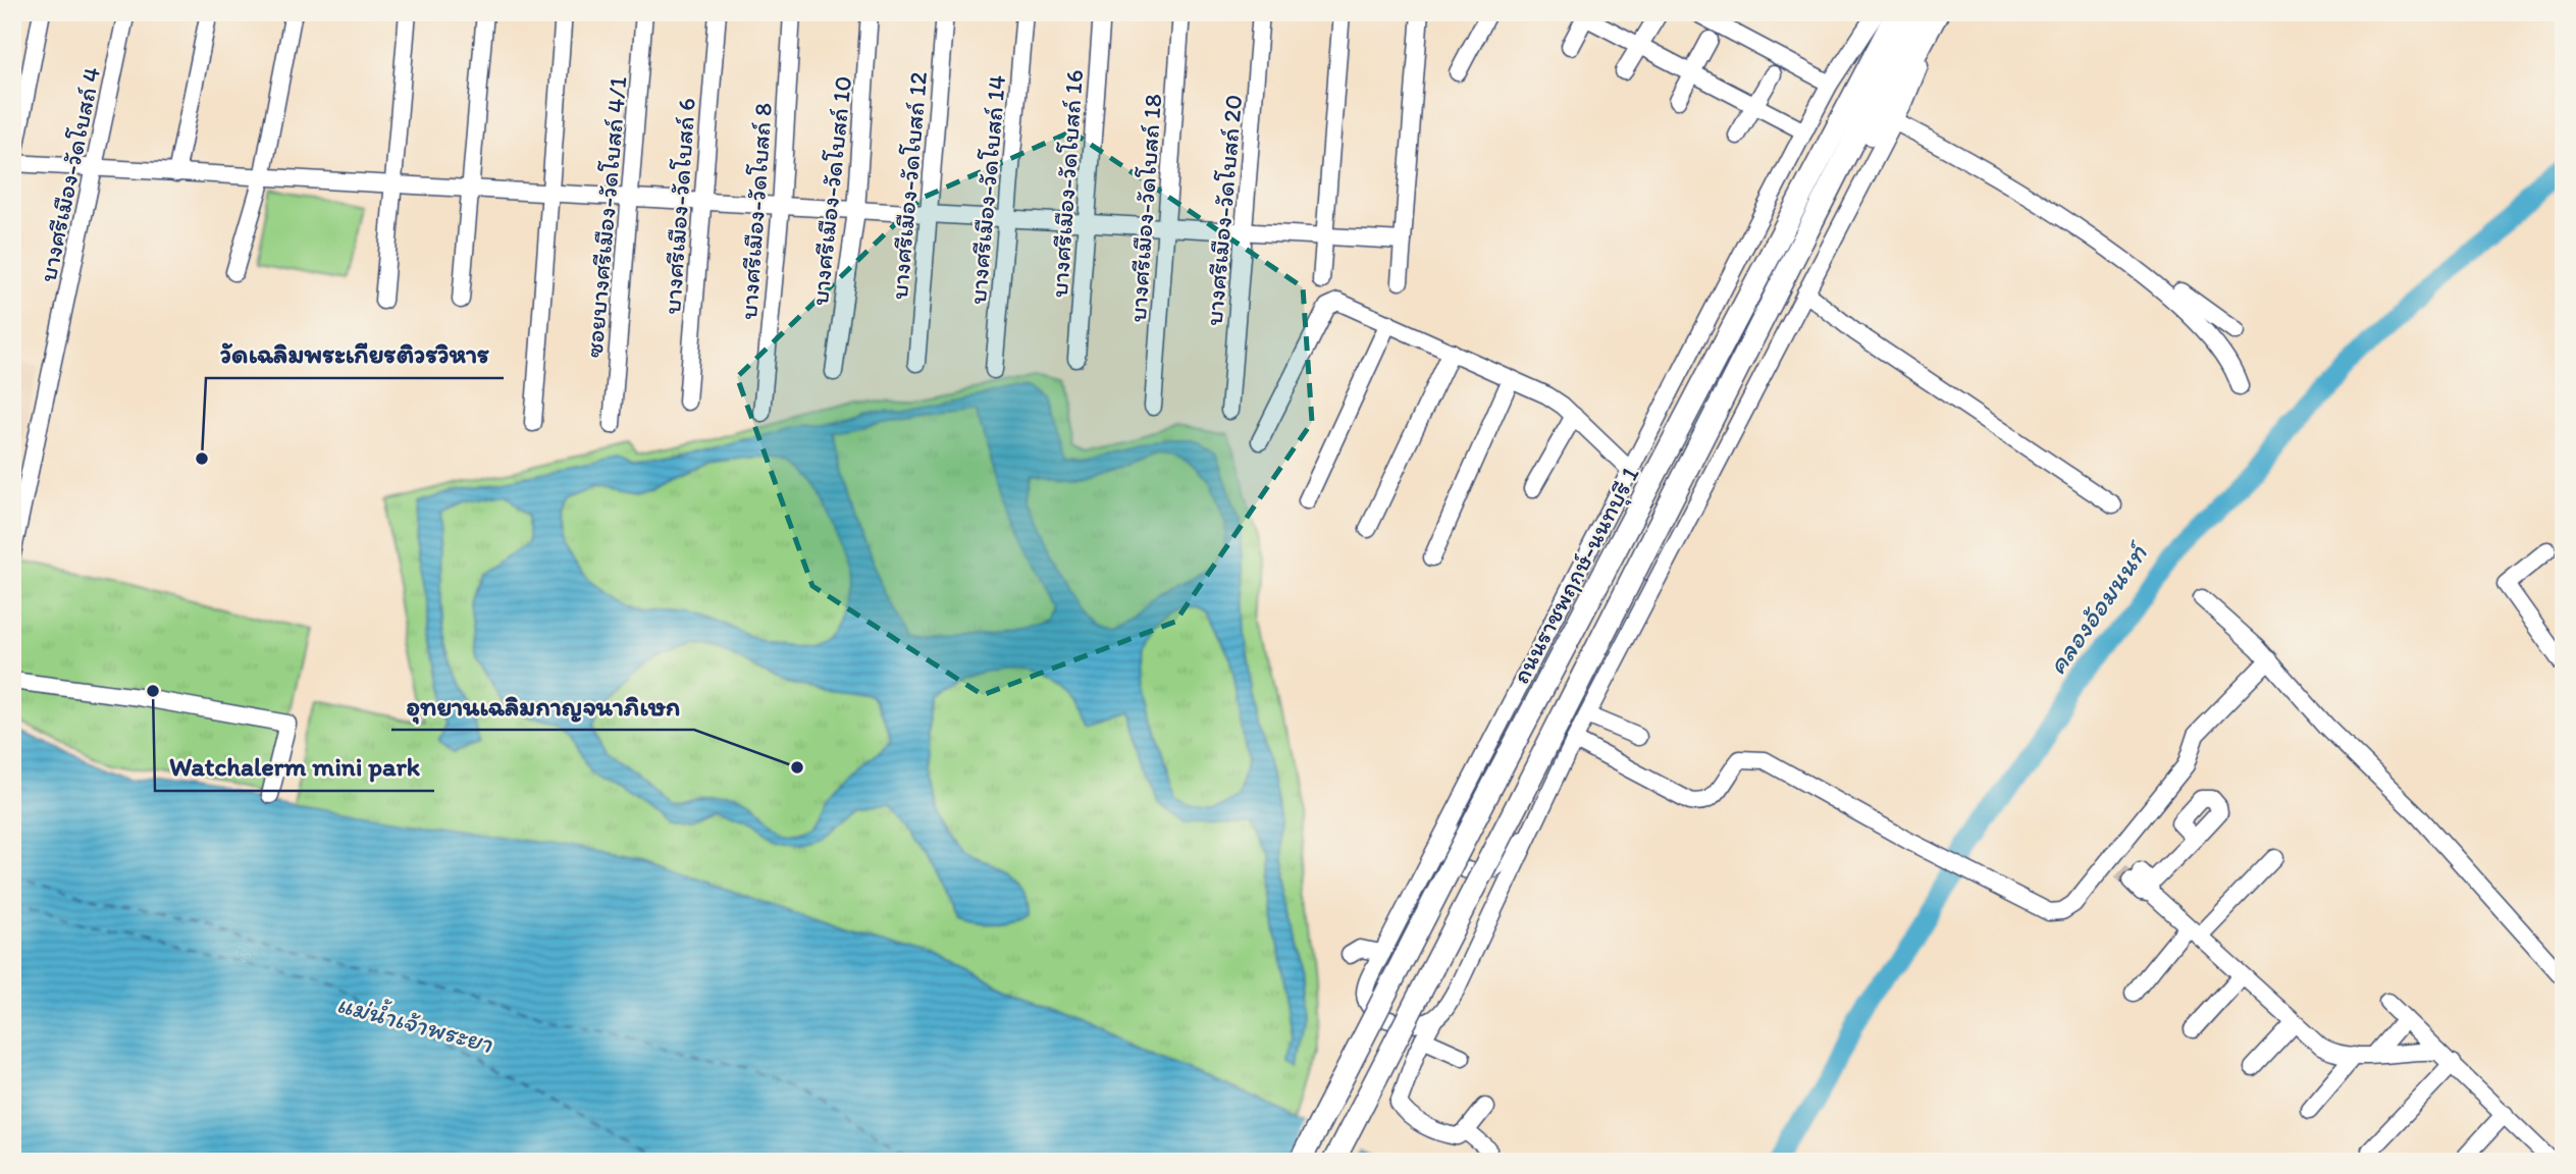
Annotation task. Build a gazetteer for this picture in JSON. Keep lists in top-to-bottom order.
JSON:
{
  "streets": {
    "main road": ["ถนนราชพฤกษ์-นนทบุรี 1"],
    "street": [
      "บางศรีเมือง-วัดโบสถ์ 4",
      "บางศรีเมือง-วัดโบสถ์ 16",
      "บางศรีเมือง-วัดโบสถ์ 12",
      "บางศรีเมือง-วัดโบสถ์ 14",
      "บางศรีเมือง-วัดโบสถ์ 10",
      "บางศรีเมือง-วัดโบสถ์ 6",
      "บางศรีเมือง-วัดโบสถ์ 18",
      "บางศรีเมือง-วัดโบสถ์ 20",
      "บางศรีเมือง-วัดโบสถ์ 8",
      "ซอยบางศรีเมือง-วัดโบสถ์ 4/1"
    ]
  },
  "water": ["คลองอ้อมนนท์", "แม่น้ำเจ้าพระยา"],
  "places": ["วัดเฉลิมพระเกียรติวรวิหาร", "Watchalerm mini park", "อุทยานเฉลิมกาญจนาภิเษก"]
}
